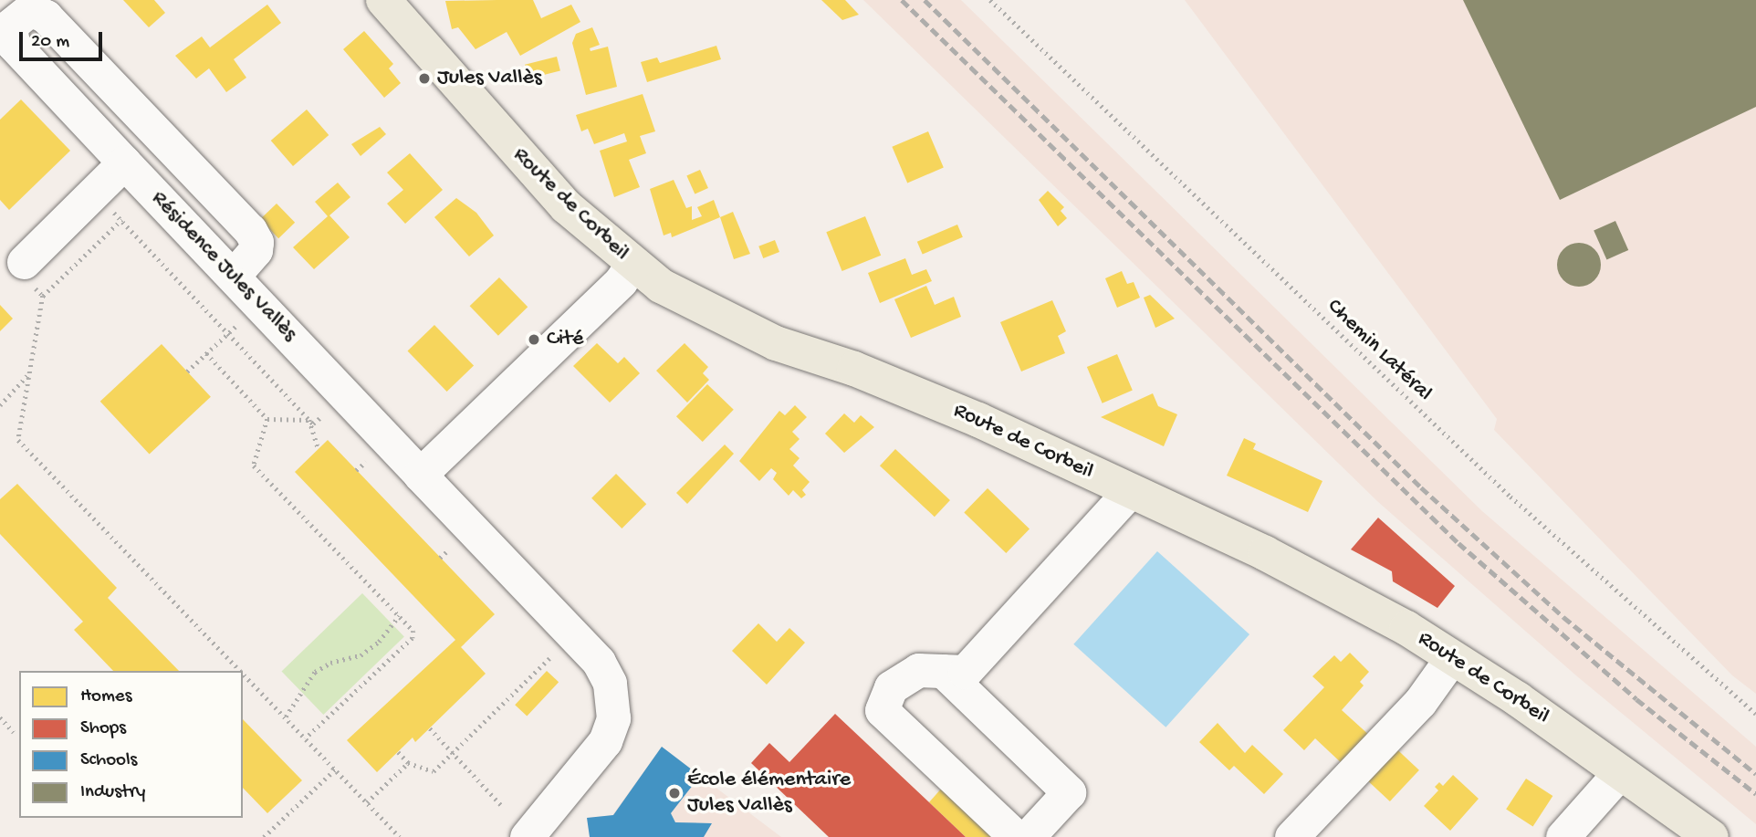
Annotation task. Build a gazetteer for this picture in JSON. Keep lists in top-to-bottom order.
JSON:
{
  "streets": {
    "main road": ["Route de Corbeil"],
    "street": ["Résidence Jules Vallès"],
    "path": ["Chemin Latéral"]
  },
  "places": ["Jules Vallès", "Cité", "École élémentaire Jules Vallès"],
  "legend": [
    "Homes",
    "Shops",
    "Schools",
    "Industry"
  ],
  "scale_bar": "20 m"
}
